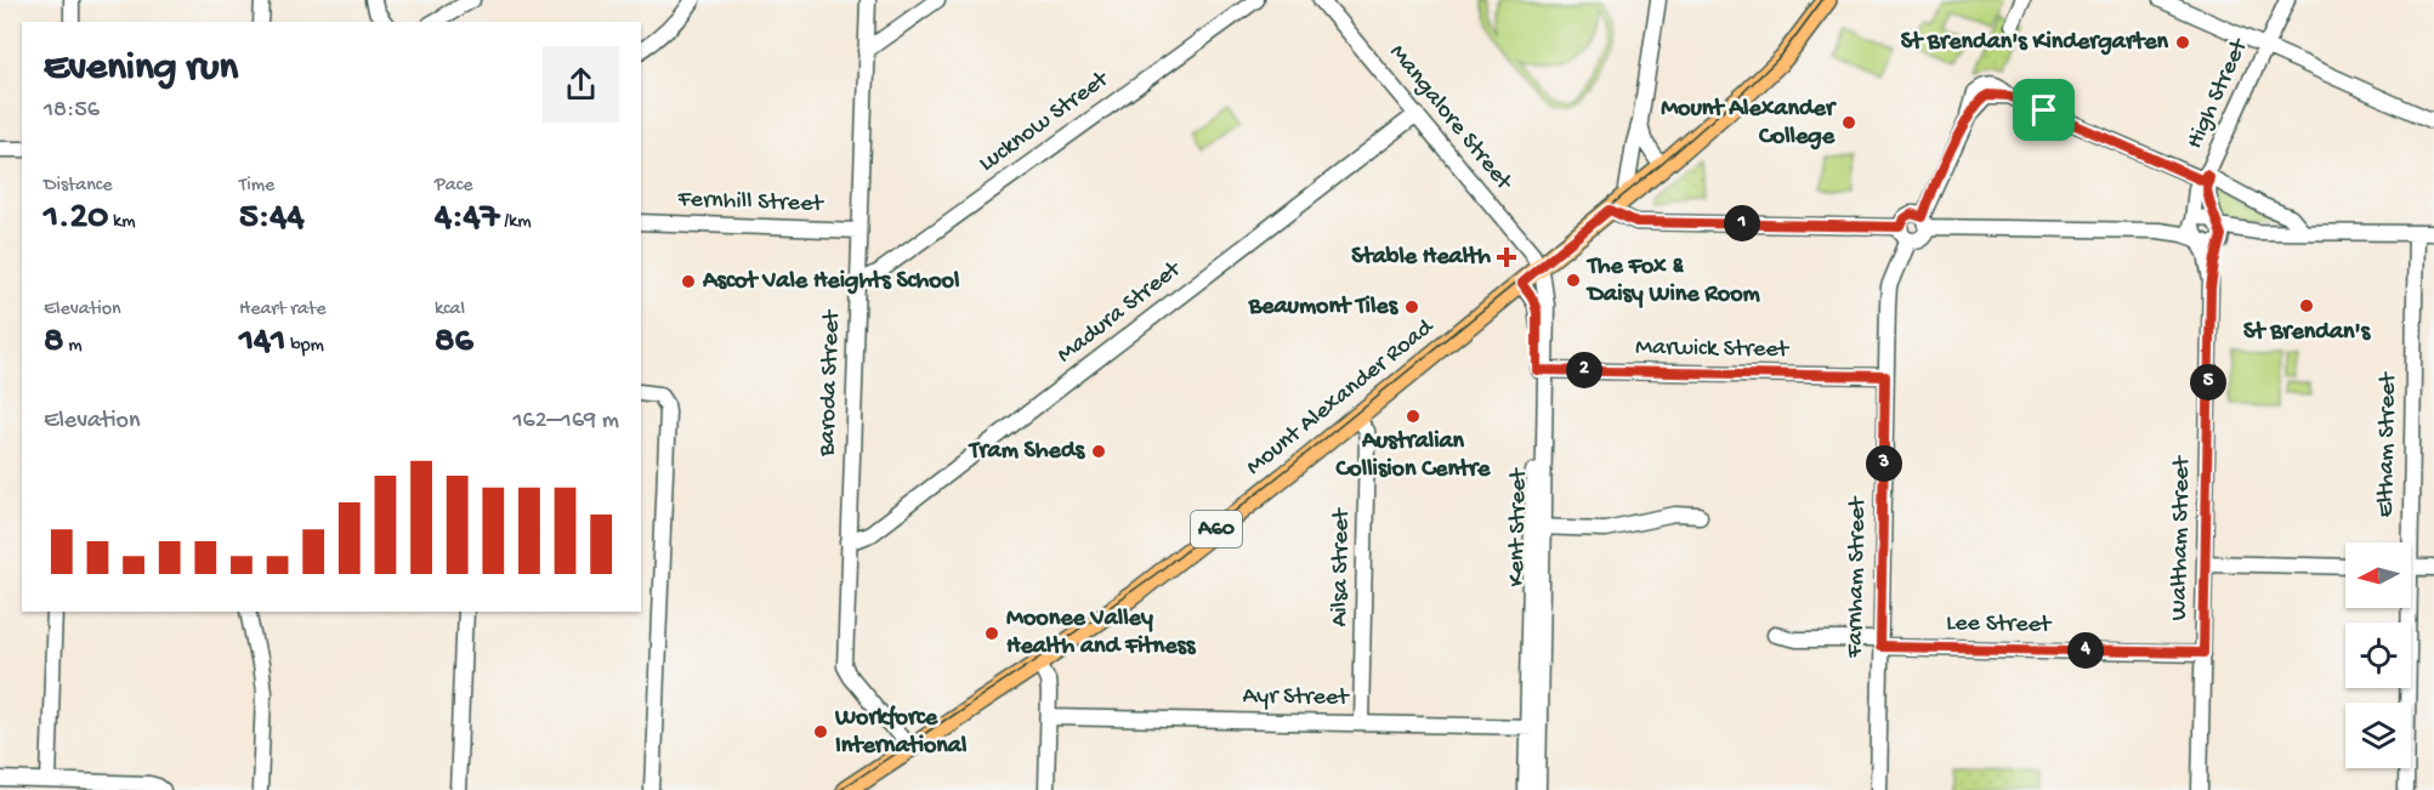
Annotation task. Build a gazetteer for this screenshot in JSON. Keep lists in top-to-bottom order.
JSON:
{
  "streets": {
    "main road": ["Mount Alexander Road", "A60"],
    "street": [
      "High Street",
      "Mangalore Street",
      "Lucknow Street",
      "Fernhill Street",
      "Madura Street",
      "Marwick Street",
      "Baroda Street",
      "Eltham Street",
      "Kent Street",
      "Waltham Street",
      "Ailsa Street",
      "Farnham Street",
      "Lee Street",
      "Ayr Street"
    ]
  },
  "crossings": [
    ["High Street", "Waltham Street"],
    ["Mangalore Street", "Madura Street"],
    ["Mangalore Street", "Mount Alexander Road"],
    ["Mangalore Street", "Kent Street"],
    ["Lucknow Street", "Baroda Street"],
    ["Fernhill Street", "Baroda Street"],
    ["Madura Street", "Baroda Street"],
    ["Marwick Street", "Kent Street"],
    ["Marwick Street", "Farnham Street"],
    ["Baroda Street", "Mount Alexander Road"],
    ["Mount Alexander Road", "Kent Street"],
    ["Mount Alexander Road", "Ailsa Street"],
    ["Kent Street", "Ayr Street"],
    ["Waltham Street", "Lee Street"],
    ["Ailsa Street", "Ayr Street"],
    ["Farnham Street", "Lee Street"]
  ],
  "places": {
    "other": [
      "St Brendan's Kindergarten",
      "Mount Alexander College",
      "The Fox & Daisy Wine Room",
      "Ascot Vale Heights School",
      "St Brendan's",
      "Beaumont Tiles",
      "Australian Collision Centre",
      "Tram Sheds",
      "Moonee Valley Health and Fitness",
      "Workforce International"
    ],
    "health": ["Stable Health"]
  },
  "north": "left",
  "page": {
    "heading": ["Evening run", "18:56"],
    "stats": [
      ["Distance", "1.20 km"],
      ["Time", "5:44"],
      ["Pace", "4:47 /km"],
      ["Elevation", "8 m"],
      ["Heart rate", "141 bpm"],
      ["kcal", "86"]
    ],
    "pins": [
      "1",
      "2",
      "5",
      "3",
      "4"
    ],
    "chart": ["Elevation", "162–169 m"]
  }
}
